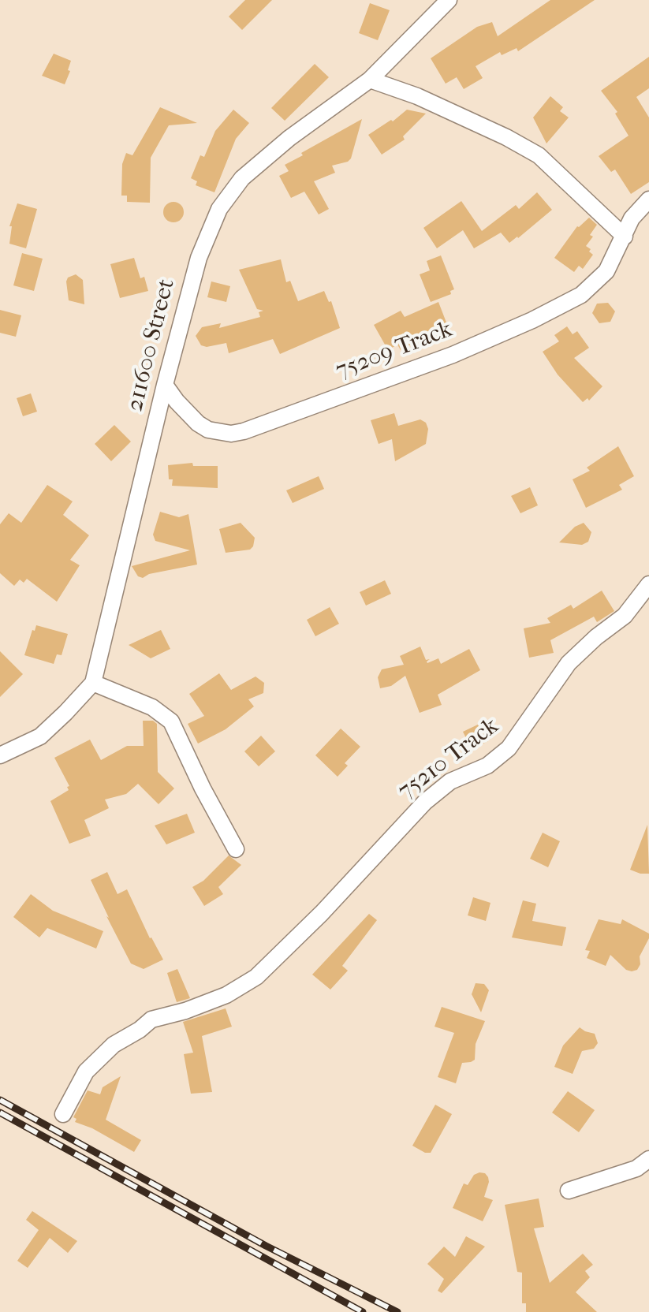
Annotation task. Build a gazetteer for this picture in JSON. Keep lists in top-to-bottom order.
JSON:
{
  "streets": {
    "street": ["211600 Street", "75209 Track", "75210 Track"]
  },
  "crossings": [
    ["211600 Street", "75209 Track"]
  ]
}
